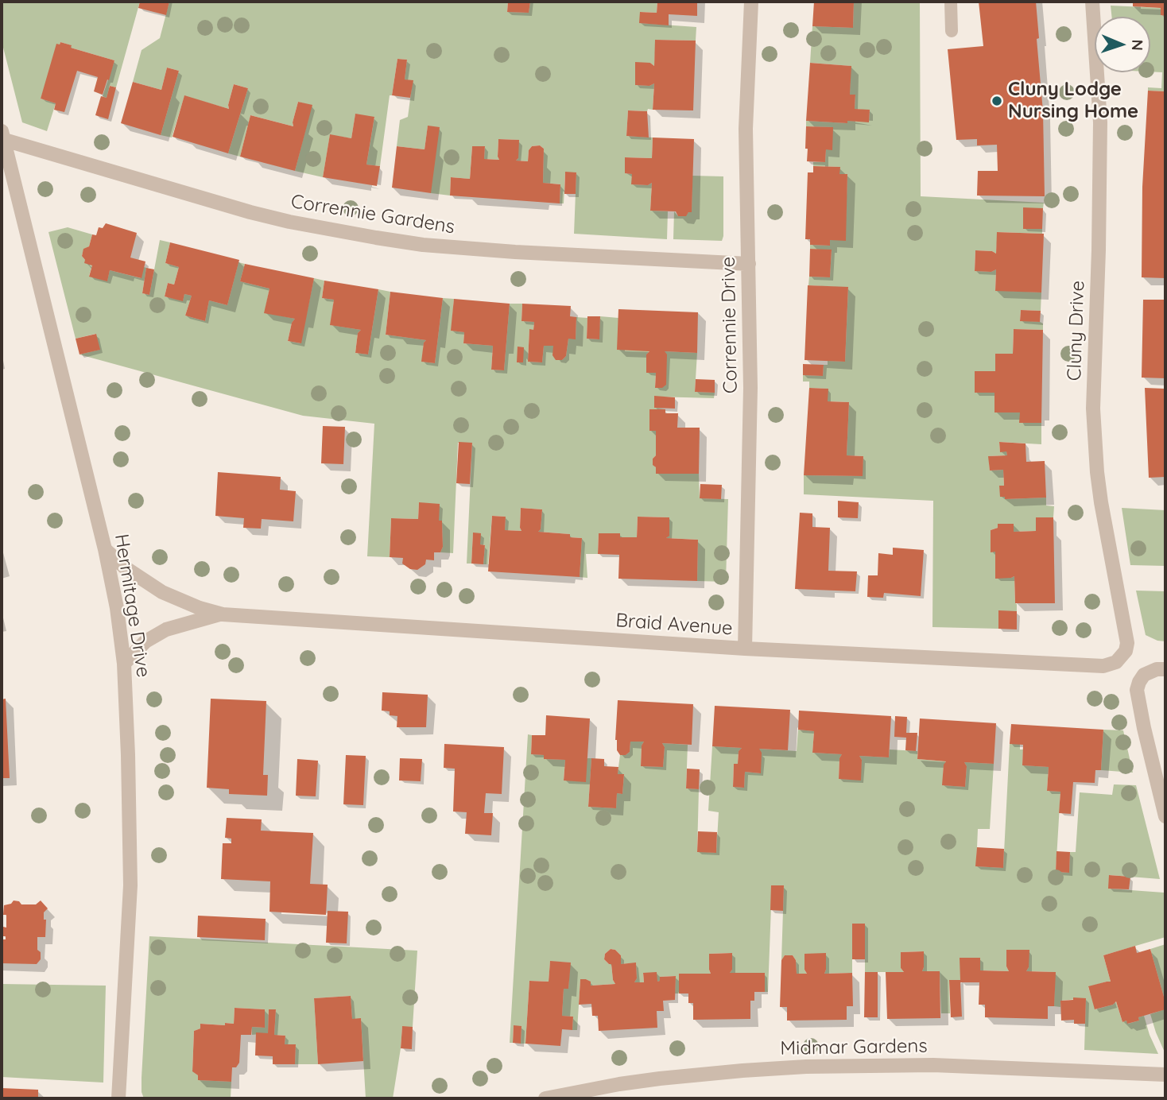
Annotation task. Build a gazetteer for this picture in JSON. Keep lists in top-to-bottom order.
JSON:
{
  "streets": {
    "street": [
      "Corrennie Gardens",
      "Corrennie Drive",
      "Cluny Drive",
      "Hermitage Drive",
      "Braid Avenue",
      "Midmar Gardens"
    ]
  },
  "crossings": [
    ["Corrennie Gardens", "Corrennie Drive"],
    ["Corrennie Gardens", "Hermitage Drive"],
    ["Corrennie Drive", "Braid Avenue"],
    ["Cluny Drive", "Braid Avenue"],
    ["Hermitage Drive", "Braid Avenue"]
  ],
  "places": ["Cluny Lodge Nursing Home"],
  "north": "right"
}
